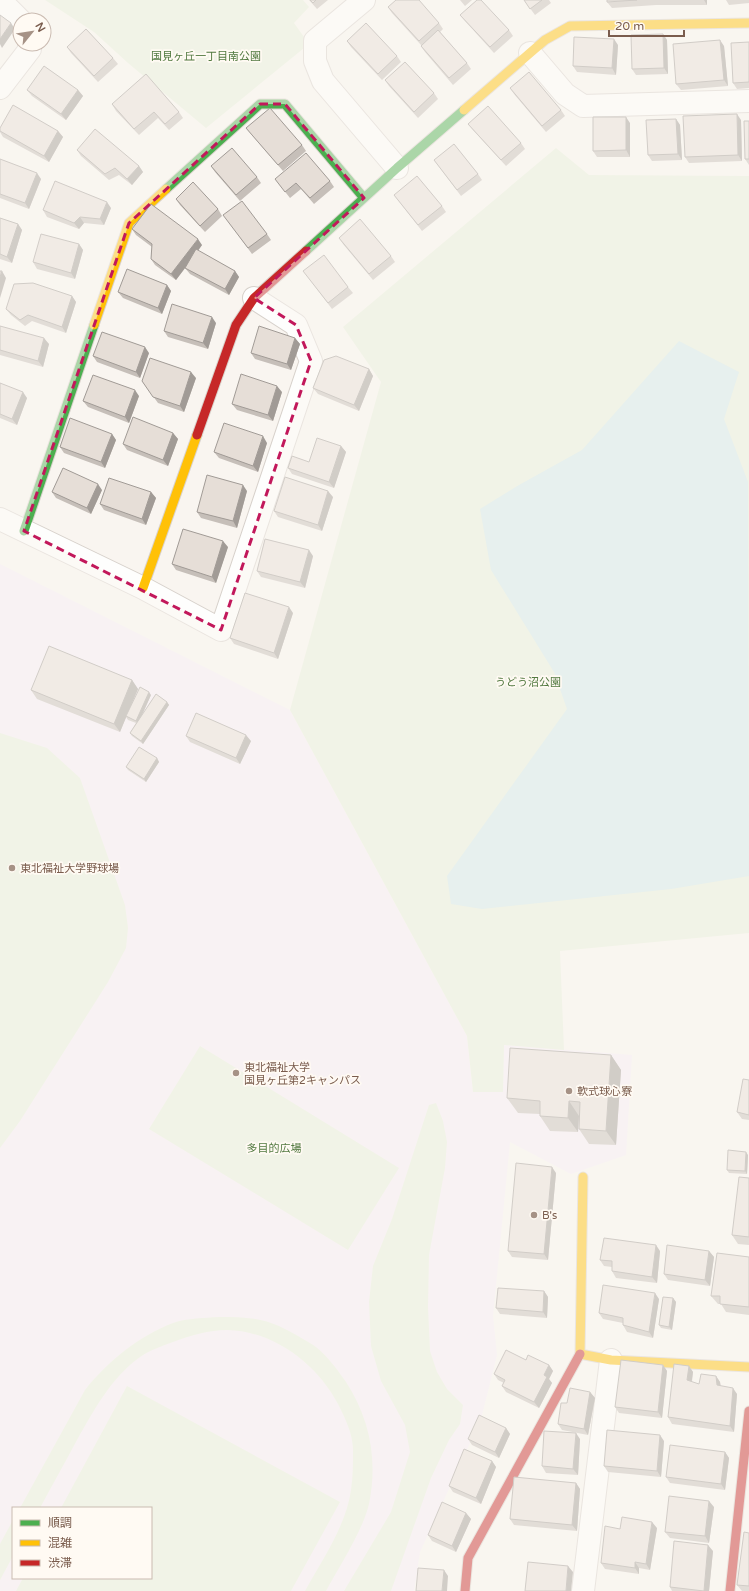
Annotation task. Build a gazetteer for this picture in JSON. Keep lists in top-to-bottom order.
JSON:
{
  "parks": ["国見ヶ丘一丁目南公園", "うどう沼公園", "多目的広場"],
  "places": [
    "東北福祉大学野球場",
    "東北福祉大学 国見ヶ丘第2キャンパス",
    "軟式球心寮",
    "B's"
  ],
  "legend": ["順調", "混雑", "渋滞"],
  "scale_bar": "20 m",
  "north": "top right"
}
